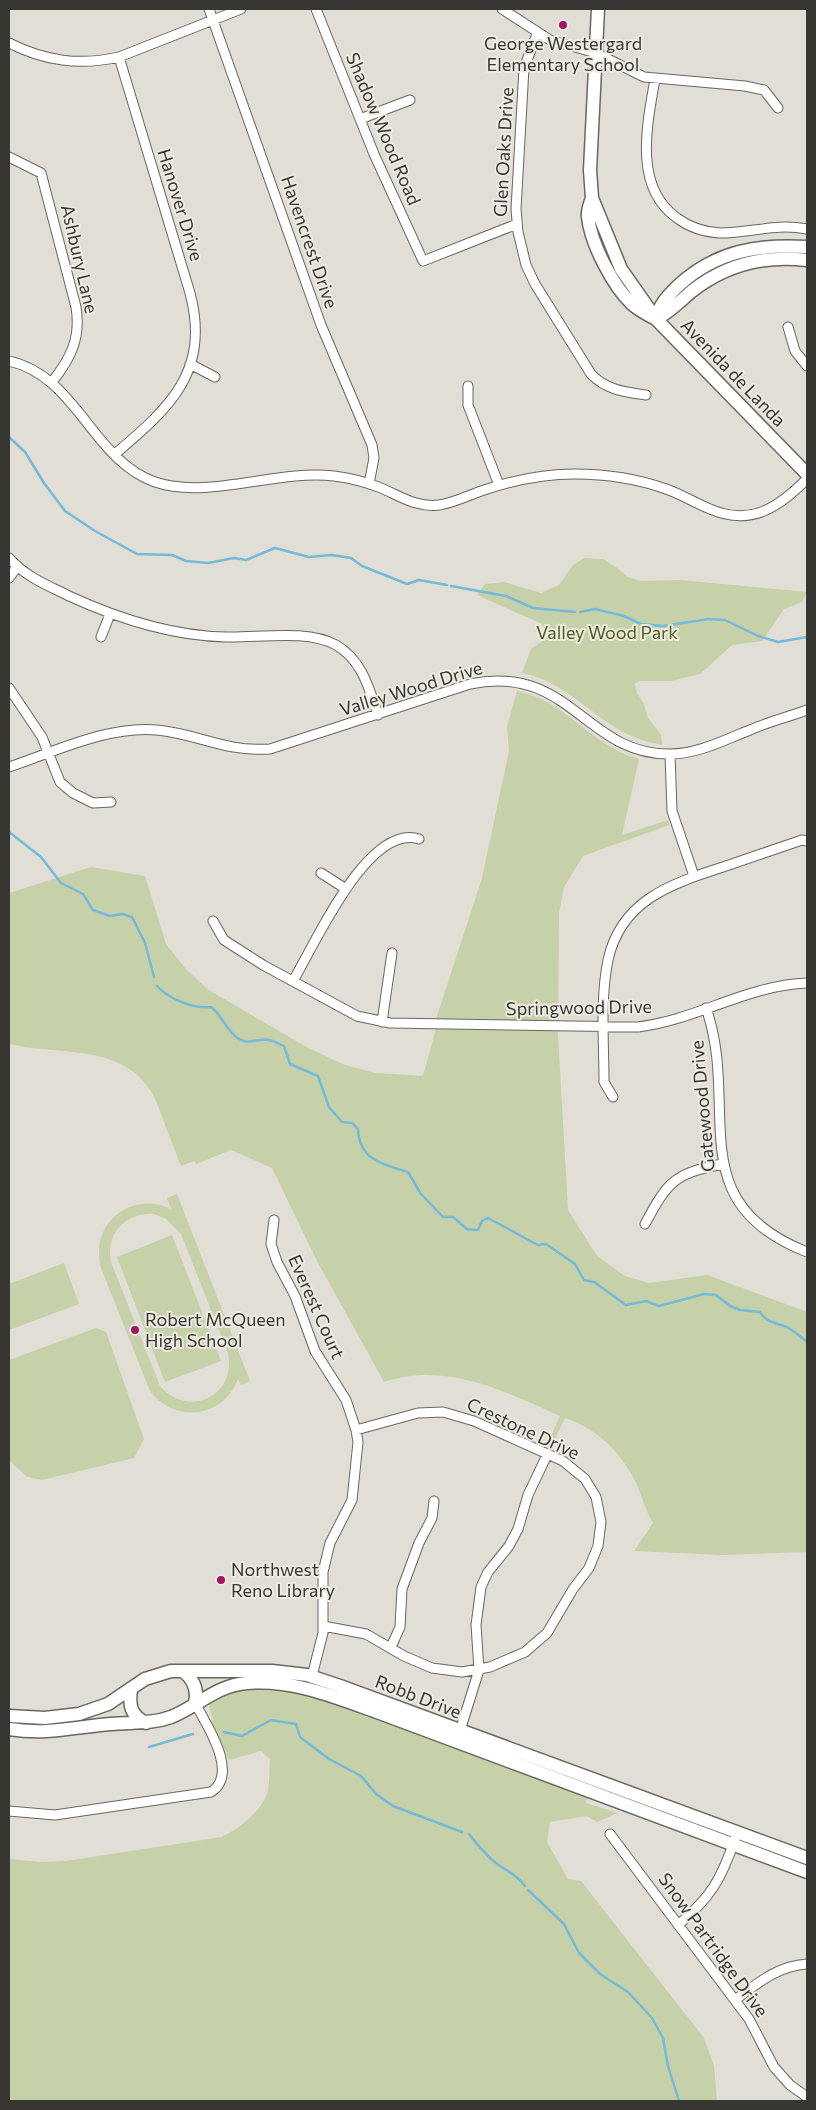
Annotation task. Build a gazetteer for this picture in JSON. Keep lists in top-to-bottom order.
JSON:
{
  "streets": {
    "street": [
      "Shadow Wood Road",
      "Glen Oaks Drive",
      "Hanover Drive",
      "Havencrest Drive",
      "Ashbury Lane",
      "Avenida de Landa",
      "Valley Wood Drive",
      "Springwood Drive",
      "Gatewood Drive",
      "Everest Court",
      "Crestone Drive",
      "Robb Drive",
      "Snow Partridge Drive"
    ]
  },
  "crossings": [
    ["Shadow Wood Road", "Glen Oaks Drive"],
    ["Springwood Drive", "Gatewood Drive"],
    ["Everest Court", "Crestone Drive"],
    ["Everest Court", "Robb Drive"]
  ],
  "parks": ["Valley Wood Park"],
  "places": ["George Westergard Elementary School", "Robert McQueen High School", "Northwest Reno Library"]
}
